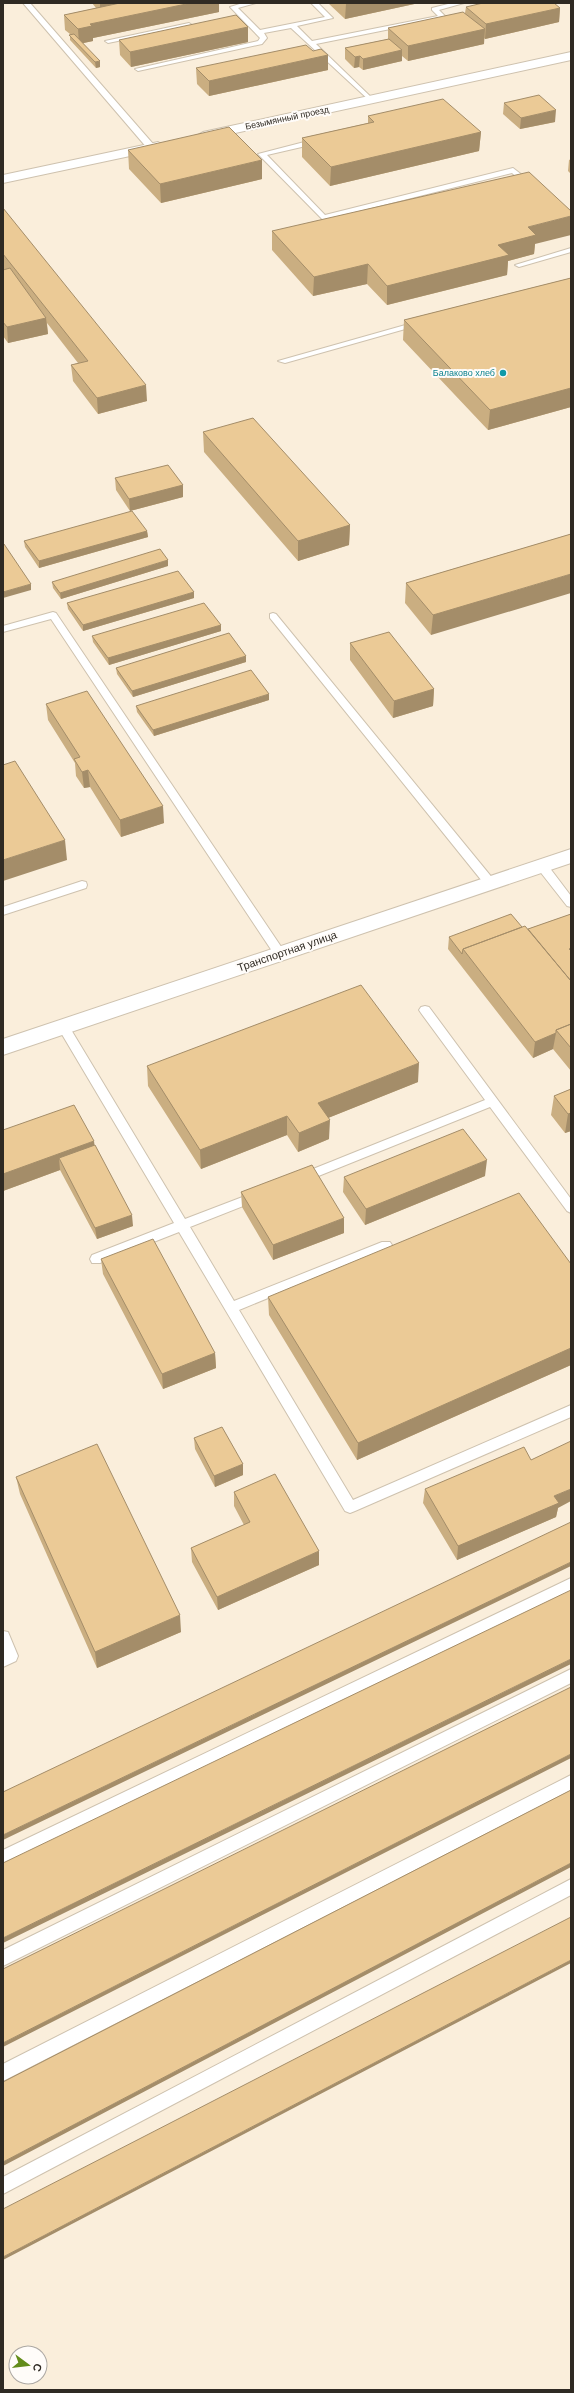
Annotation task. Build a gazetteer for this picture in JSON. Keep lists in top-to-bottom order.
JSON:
{
  "streets": {
    "street": ["Безымянный проезд", "Транспортная улица"]
  },
  "places": ["Балаково хлеб"],
  "north": "right"
}
